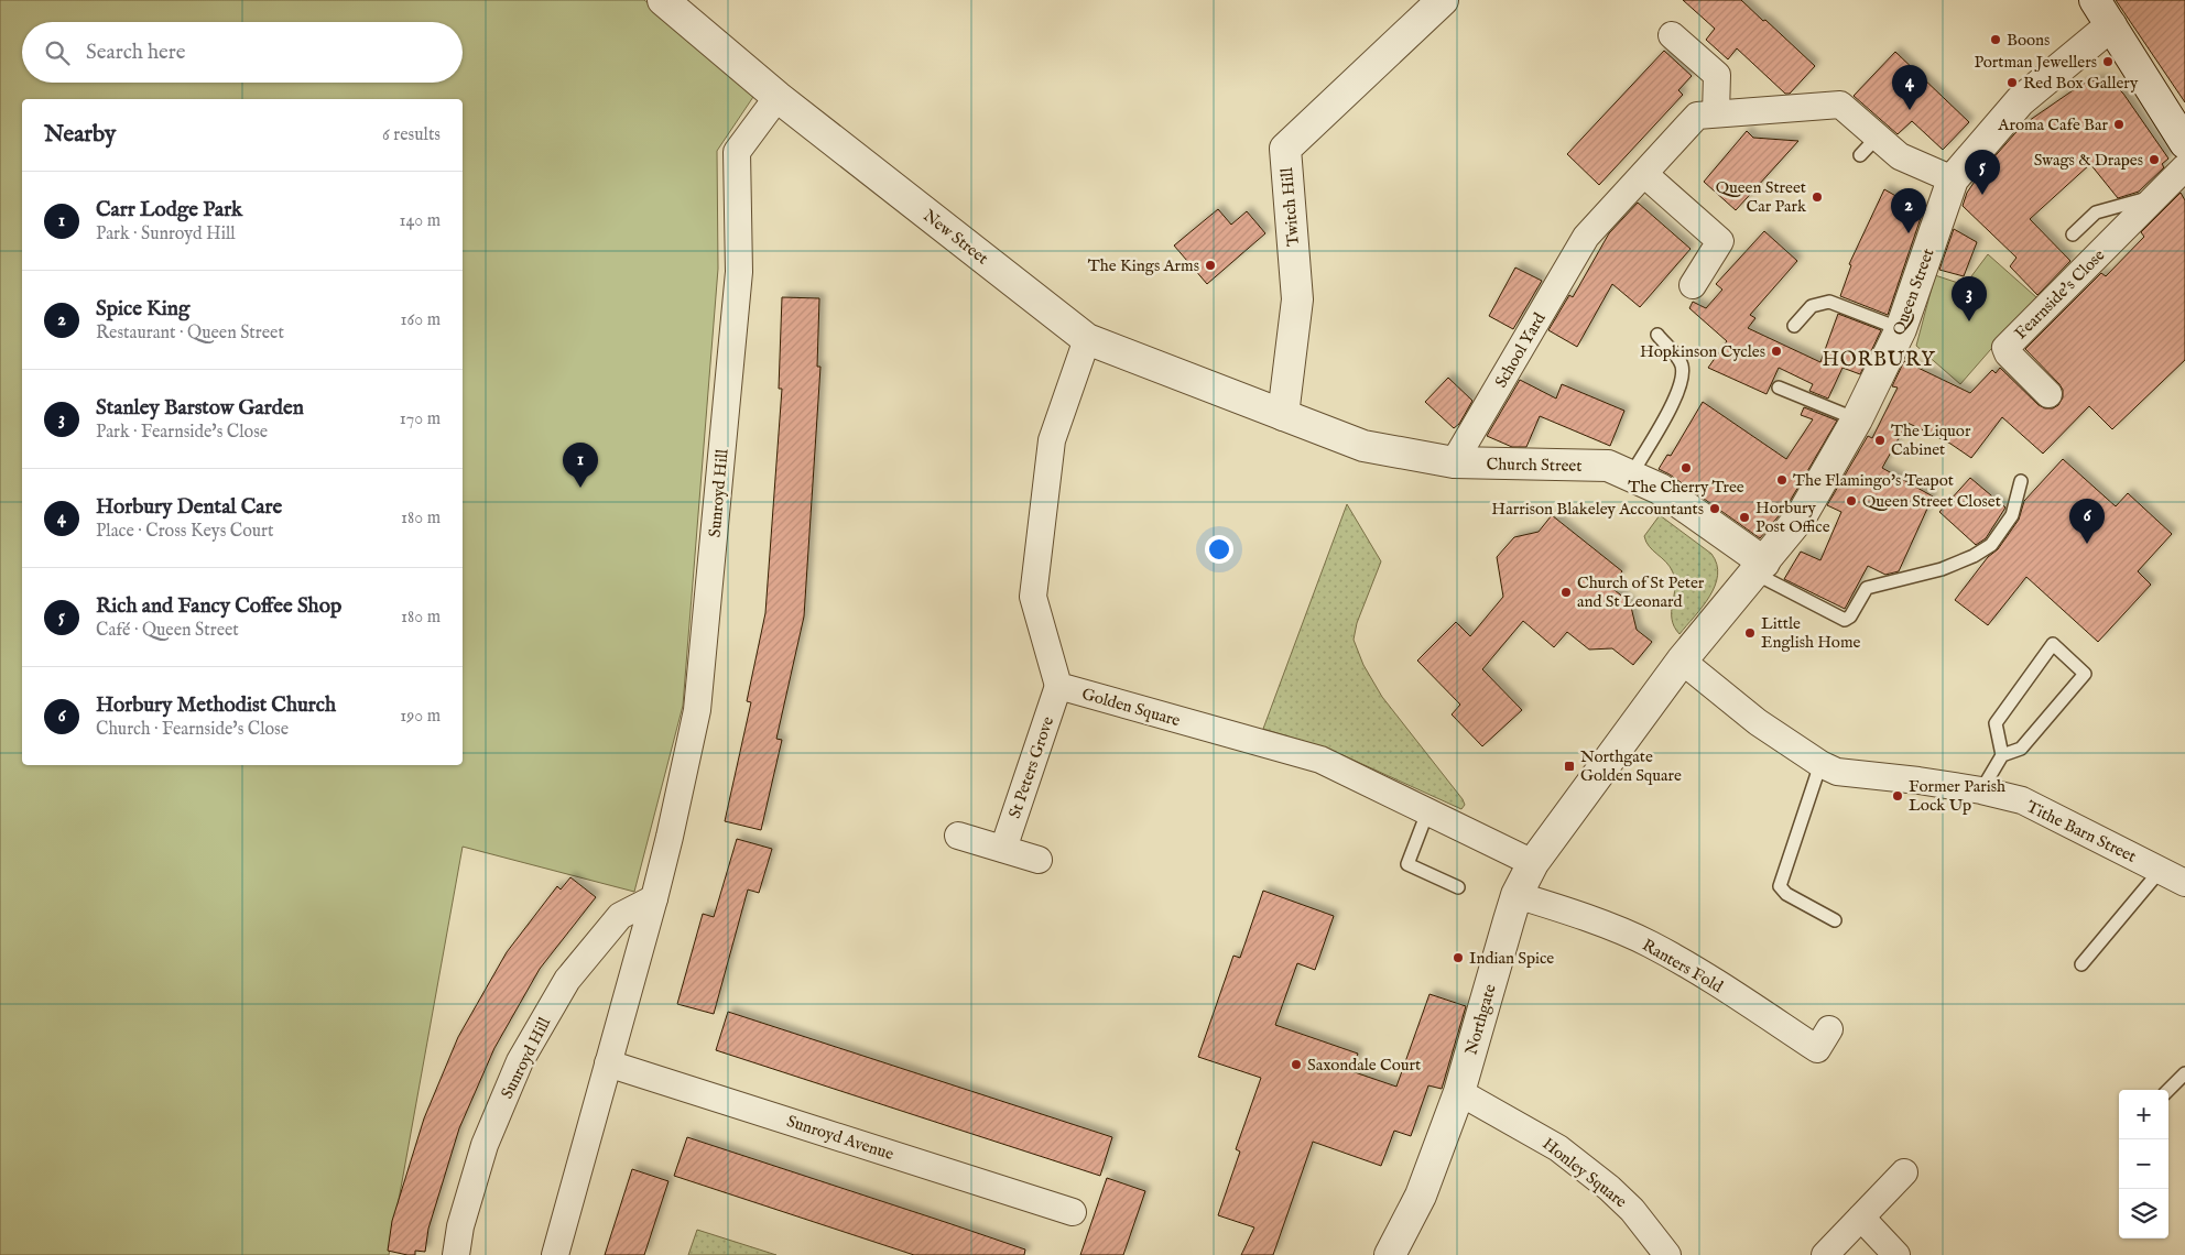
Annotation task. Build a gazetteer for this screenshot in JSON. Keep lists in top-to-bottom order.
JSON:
{
  "streets": {
    "street": [
      "Twitch Hill",
      "New Street",
      "Queen Street",
      "Fearnside's Close",
      "School Yard",
      "Church Street",
      "Sunroyd Hill",
      "Golden Square",
      "St Peters Grove",
      "Tithe Barn Street",
      "Ranters Fold",
      "Northgate",
      "Sunroyd Avenue",
      "Honley Square"
    ]
  },
  "crossings": [
    ["Twitch Hill", "New Street"],
    ["Twitch Hill", "Church Street"],
    ["New Street", "Church Street"],
    ["New Street", "Sunroyd Hill"],
    ["Queen Street", "School Yard"],
    ["Queen Street", "Church Street"],
    ["Queen Street", "Tithe Barn Street"],
    ["Queen Street", "Northgate"],
    ["School Yard", "Church Street"],
    ["Sunroyd Hill", "Sunroyd Avenue"],
    ["Golden Square", "St Peters Grove"],
    ["Golden Square", "Northgate"],
    ["Tithe Barn Street", "Northgate"],
    ["Ranters Fold", "Northgate"],
    ["Northgate", "Honley Square"]
  ],
  "districts": ["HORBURY"],
  "places": {
    "other": [
      "Boons",
      "Portman Jewellers",
      "Red Box Gallery",
      "Aroma Cafe Bar",
      "Swags & Drapes",
      "Queen Street Car Park",
      "The Kings Arms",
      "Hopkinson Cycles",
      "The Liquor Cabinet",
      "The Cherry Tree",
      "The Flamingo's Teapot",
      "Queen Street Closet",
      "Harrison Blakeley Accountants",
      "Horbury Post Office",
      "Church of St Peter and St Leonard",
      "Little English Home",
      "Former Parish Lock Up",
      "Indian Spice",
      "Saxondale Court"
    ],
    "transit": ["Northgate Golden Square"]
  },
  "page": {
    "search": "Search here",
    "pins": [
      "4",
      "5",
      "2",
      "3",
      "1",
      "6"
    ],
    "heading": ["Nearby", "6 results"],
    "list": [
      {
        "mark": "1",
        "name": "Carr Lodge Park",
        "note": "Park · Sunroyd Hill",
        "value": "140 m"
      },
      {
        "mark": "2",
        "name": "Spice King",
        "note": "Restaurant · Queen Street",
        "value": "160 m"
      },
      {
        "mark": "3",
        "name": "Stanley Barstow Garden",
        "note": "Park · Fearnside's Close",
        "value": "170 m"
      },
      {
        "mark": "4",
        "name": "Horbury Dental Care",
        "note": "Place · Cross Keys Court",
        "value": "180 m"
      },
      {
        "mark": "5",
        "name": "Rich and Fancy Coffee Shop",
        "note": "Café · Queen Street",
        "value": "180 m"
      },
      {
        "mark": "6",
        "name": "Horbury Methodist Church",
        "note": "Church · Fearnside's Close",
        "value": "190 m"
      }
    ],
    "map_buttons": ["+", "−"]
  }
}
